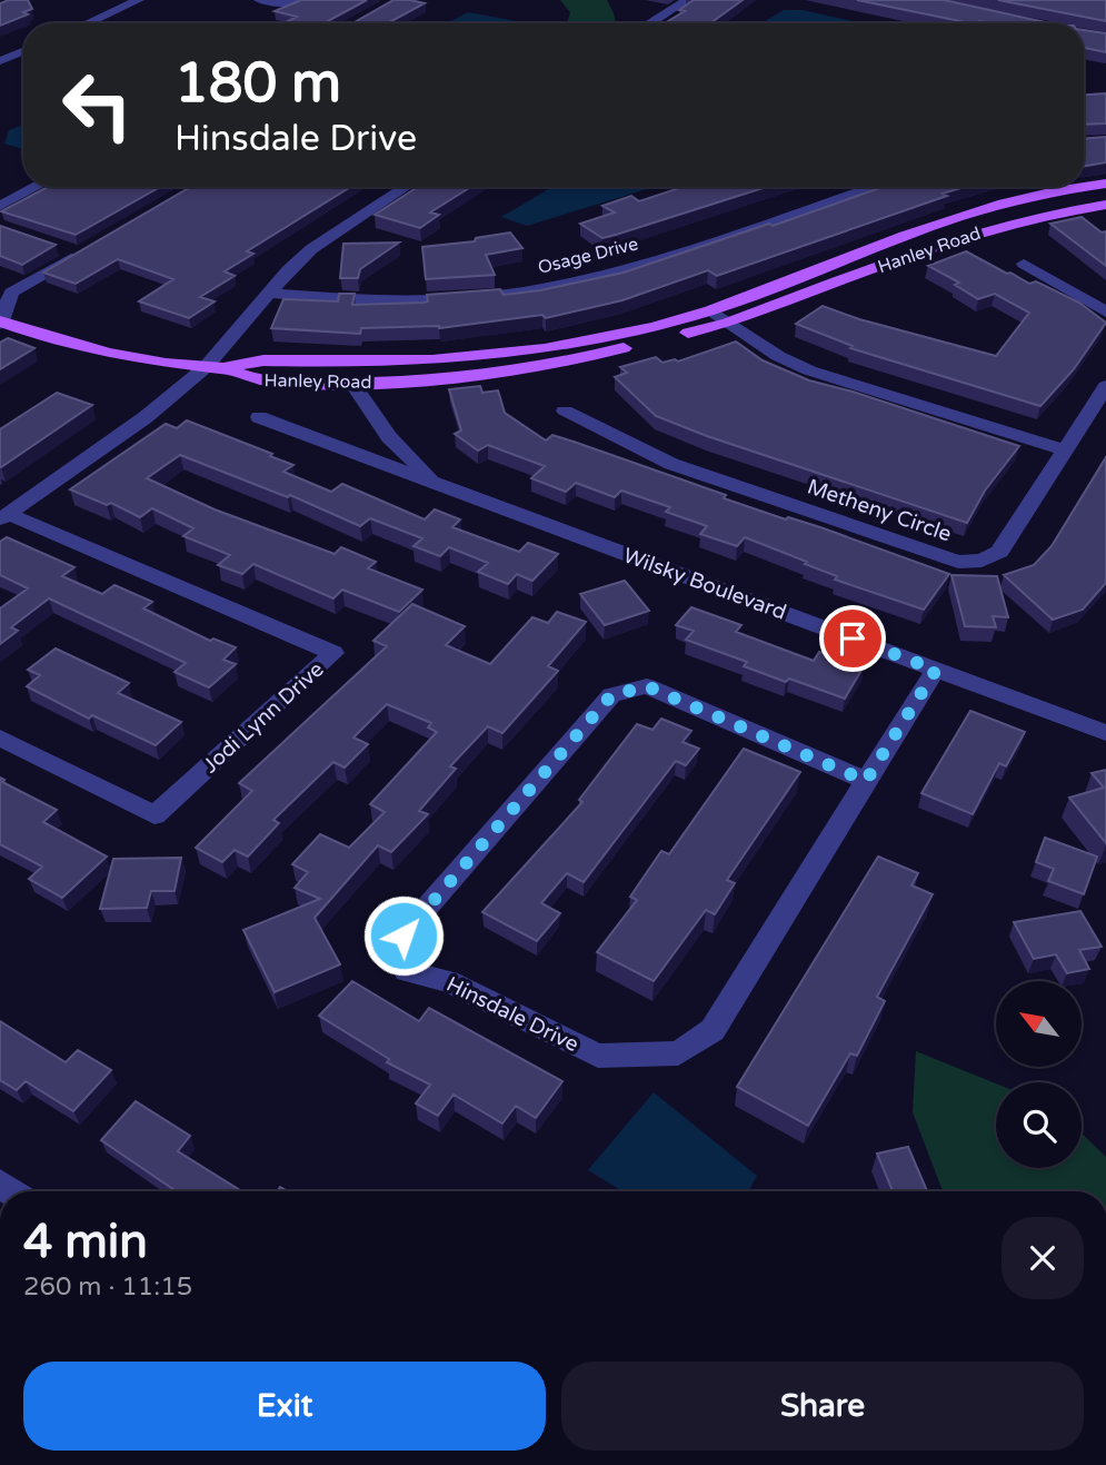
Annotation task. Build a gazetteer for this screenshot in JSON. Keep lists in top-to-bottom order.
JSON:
{
  "streets": {
    "main road": ["Hanley Road"],
    "street": [
      "Osage Drive",
      "Metheny Circle",
      "Wilsky Boulevard",
      "Jodi Lynn Drive",
      "Hinsdale Drive"
    ]
  },
  "crossings": [
    ["Hanley Road", "Wilsky Boulevard"],
    ["Wilsky Boulevard", "Hinsdale Drive"]
  ],
  "north": "top left",
  "page": {
    "turn": ["180 m", "Hinsdale Drive"],
    "heading": ["4 min", "260 m · 11:15"],
    "buttons": ["Exit", "Share"]
  }
}
